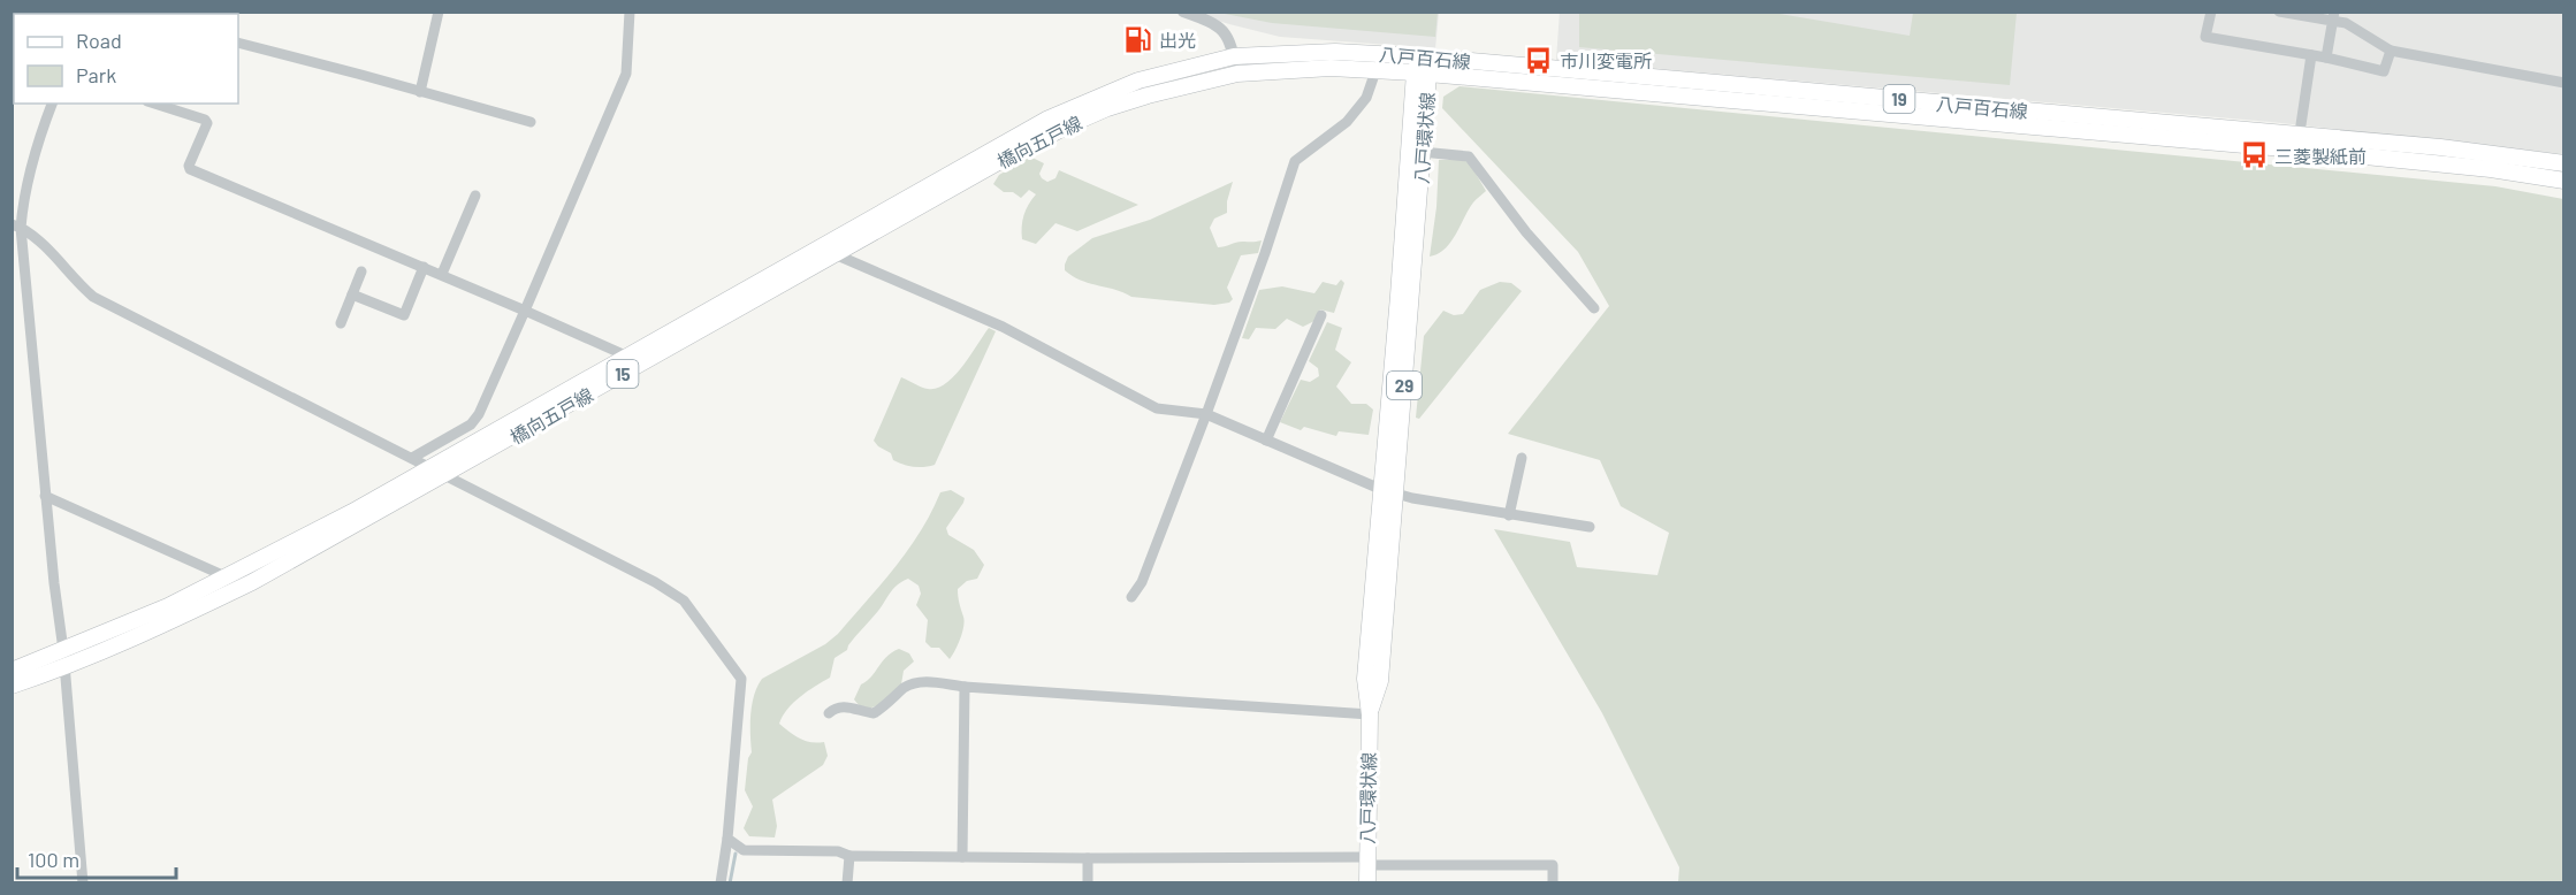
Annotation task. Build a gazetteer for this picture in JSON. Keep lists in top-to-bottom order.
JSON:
{
  "streets": {
    "main road": [
      "八戸百石線",
      "19",
      "八戸環状線",
      "橋向五戸線",
      "15",
      "29"
    ]
  },
  "crossings": [
    ["八戸百石線", "八戸環状線"],
    ["八戸百石線", "橋向五戸線"]
  ],
  "places": {
    "fuel station": ["出光"],
    "bus stop": ["市川変電所", "三菱製紙前"]
  },
  "legend": ["Road", "Park"],
  "scale_bar": "100 m"
}
